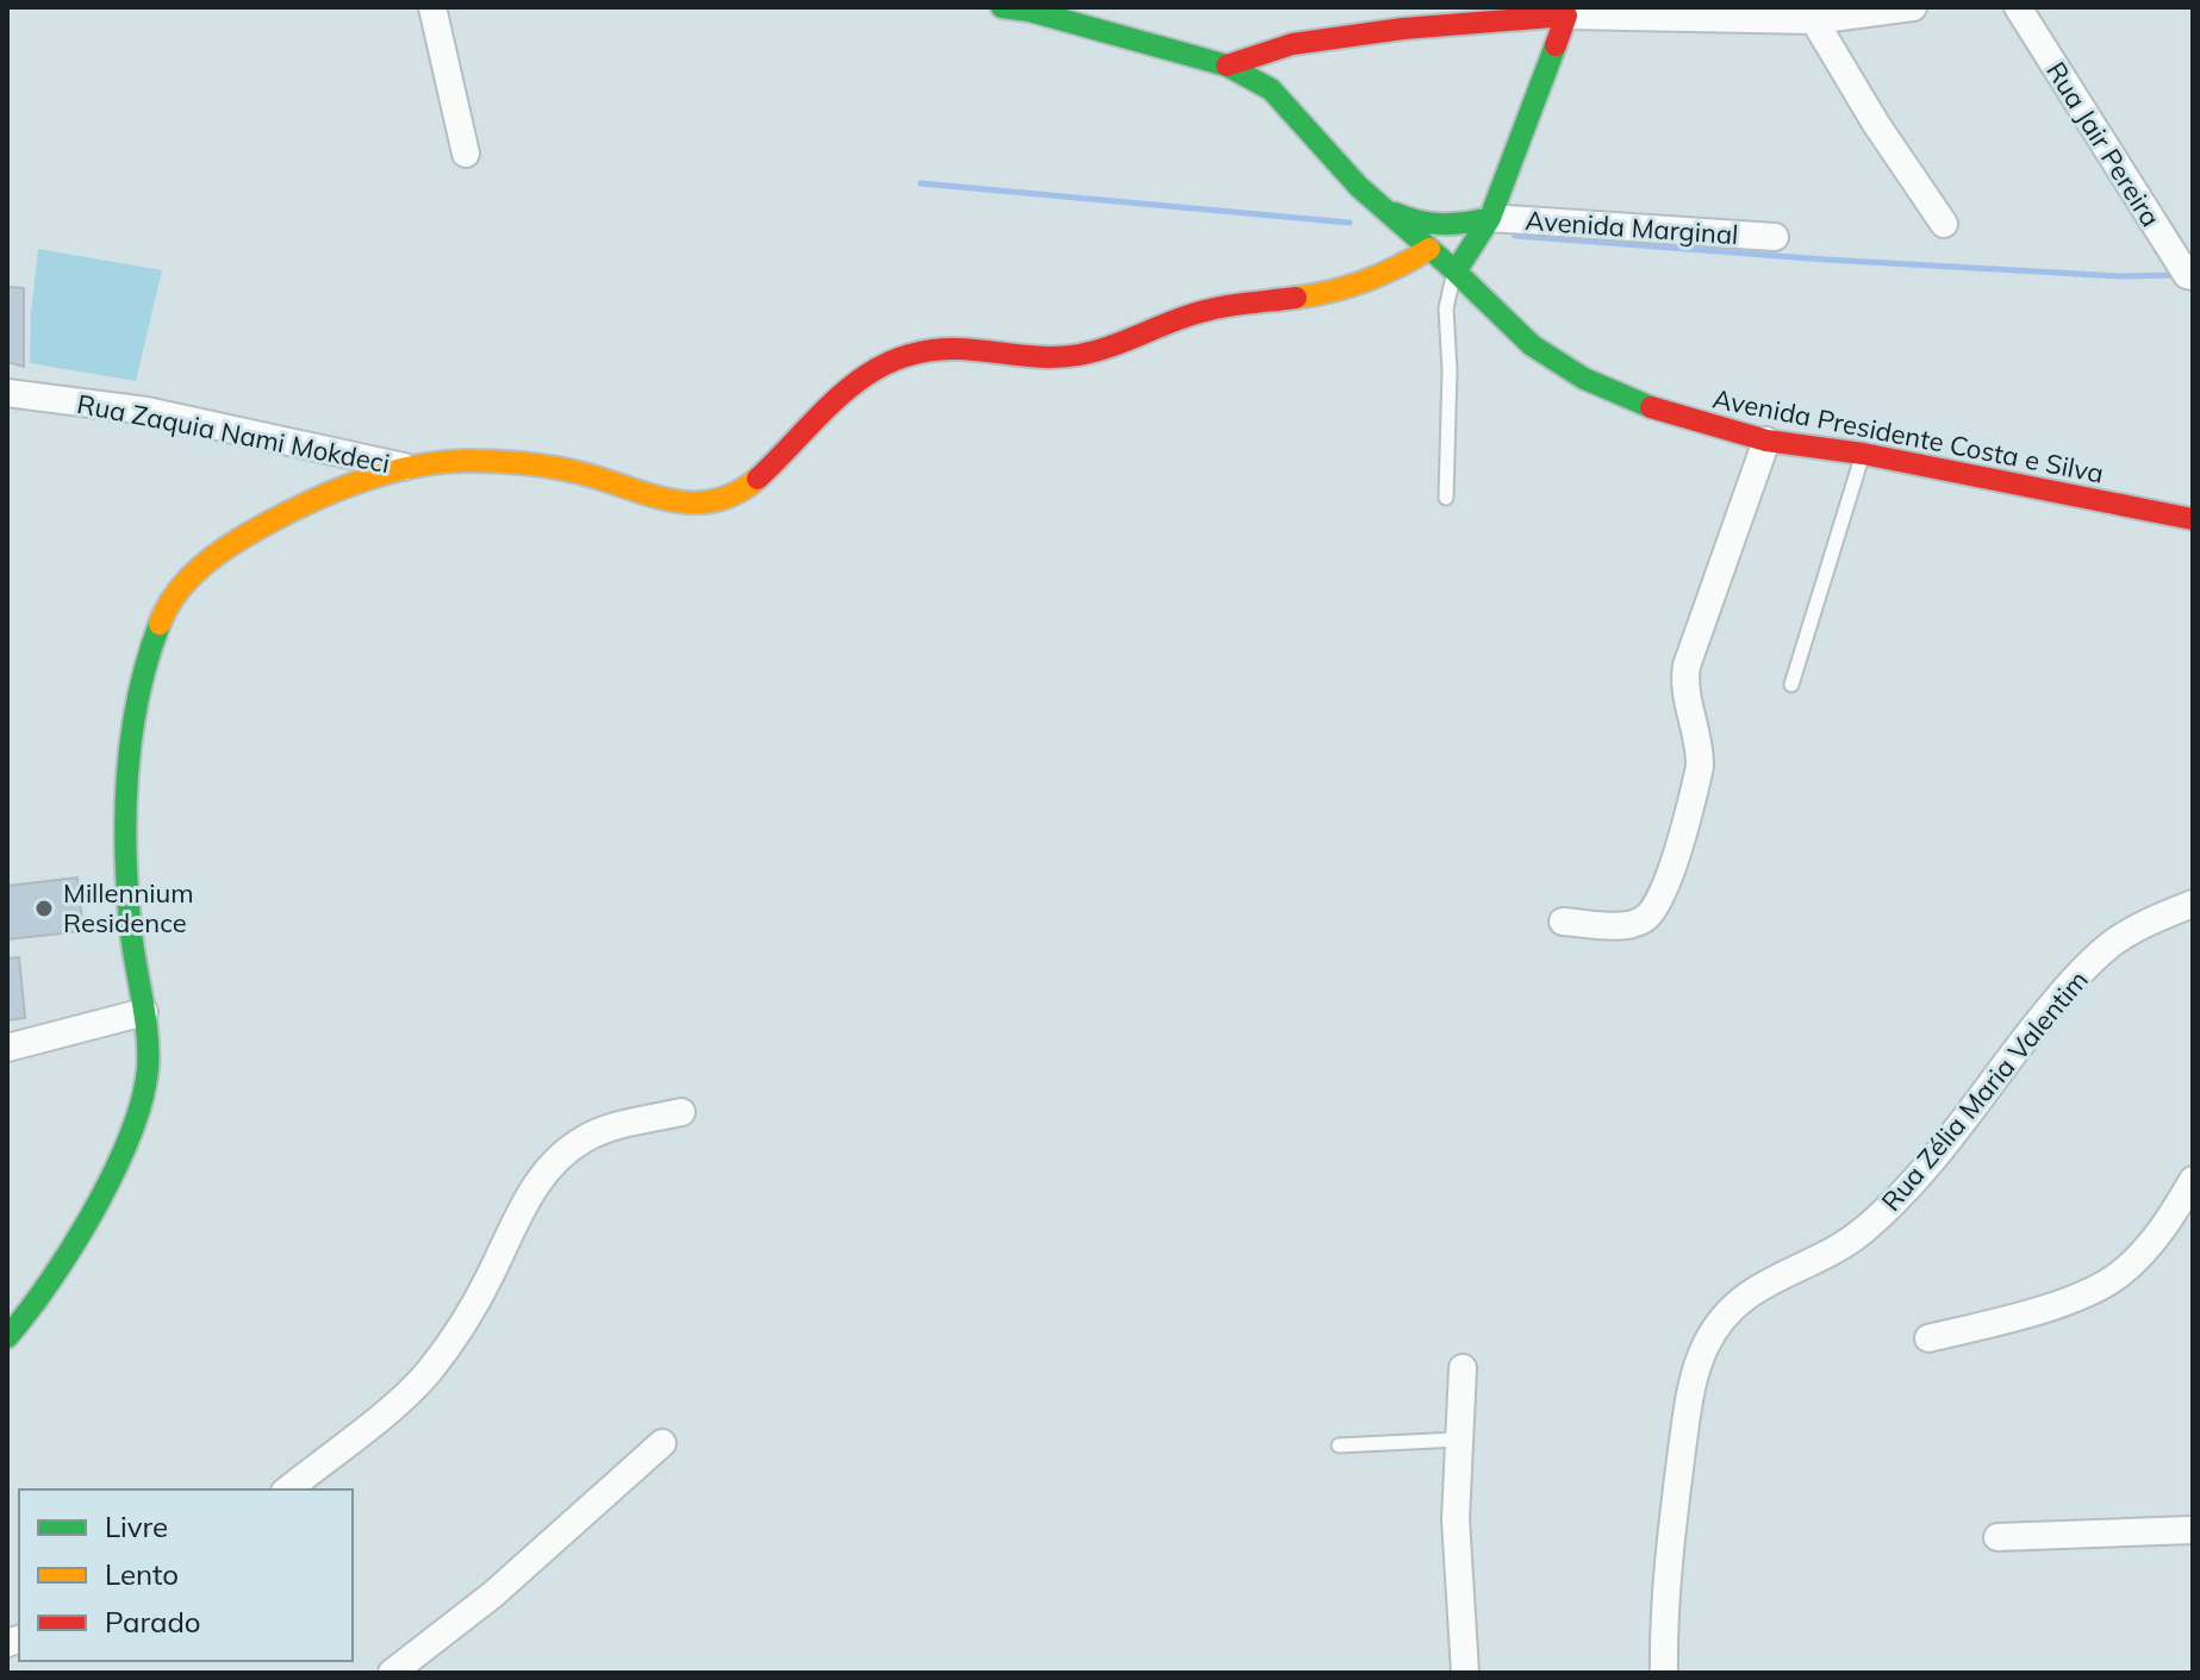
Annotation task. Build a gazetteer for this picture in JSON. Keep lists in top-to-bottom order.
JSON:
{
  "streets": {
    "main road": ["Avenida Presidente Costa e Silva"],
    "street": [
      "Rua Jair Pereira",
      "Avenida Marginal",
      "Rua Zaquia Nami Mokdeci",
      "Rua Zélia Maria Valentim"
    ]
  },
  "places": ["Millennium Residence"],
  "legend": ["Livre", "Lento", "Parado"]
}
